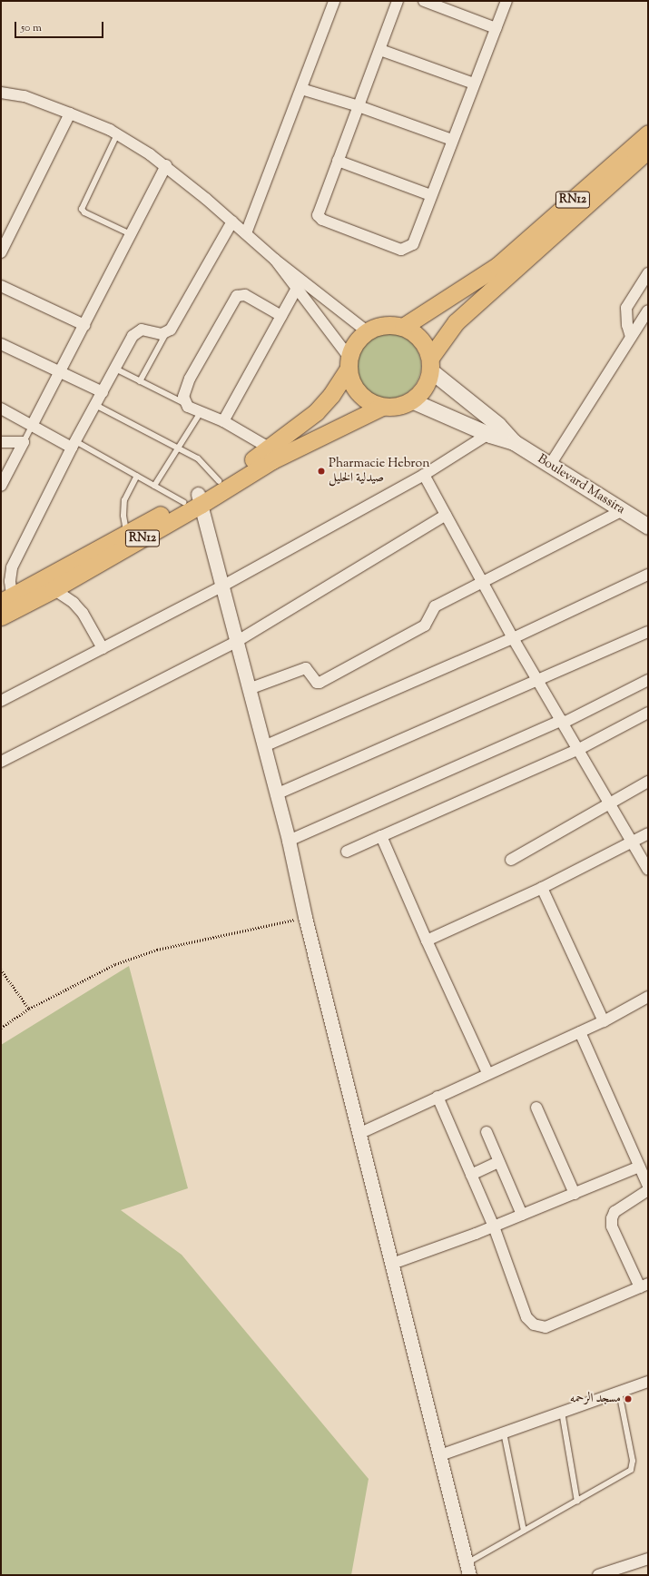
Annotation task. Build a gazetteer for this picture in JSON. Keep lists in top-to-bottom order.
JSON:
{
  "streets": {
    "main road": ["RN12", "Boulevard Massira"]
  },
  "crossings": [
    ["RN12", "Boulevard Massira"]
  ],
  "places": ["Pharmacie Hebron صيدلية الخليل", "مسجد الرحمه"],
  "scale_bar": "50 m"
}
